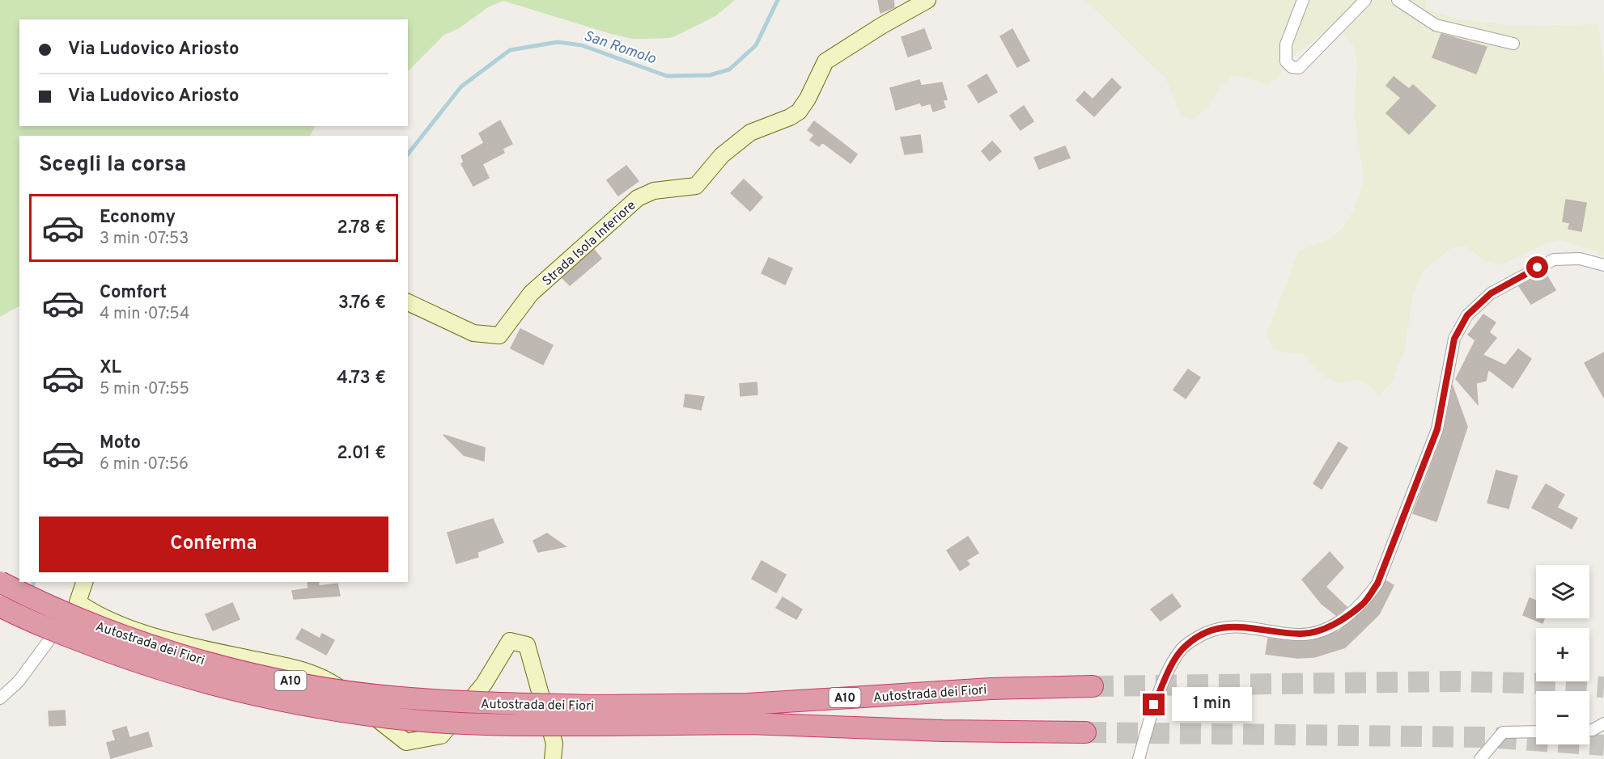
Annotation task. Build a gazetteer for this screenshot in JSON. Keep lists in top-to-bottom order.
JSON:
{
  "streets": {
    "highway": ["Autostrada dei Fiori", "A10"],
    "street": ["Strada Isola Inferiore"]
  },
  "water": ["San Romolo"],
  "page": {
    "banner": ["Via Ludovico Ariosto", "Via Ludovico Ariosto"],
    "heading": "Scegli la corsa",
    "list": [
      {
        "name": "Economy",
        "note": "3 min · 07:53",
        "value": "2.78 €"
      },
      {
        "name": "Comfort",
        "note": "4 min · 07:54",
        "value": "3.76 €"
      },
      {
        "name": "XL",
        "note": "5 min · 07:55",
        "value": "4.73 €"
      },
      {
        "name": "Moto",
        "note": "6 min · 07:56",
        "value": "2.01 €"
      }
    ],
    "buttons": "Conferma",
    "map_buttons": ["+", "−"],
    "bubble": "1 min"
  }
}
